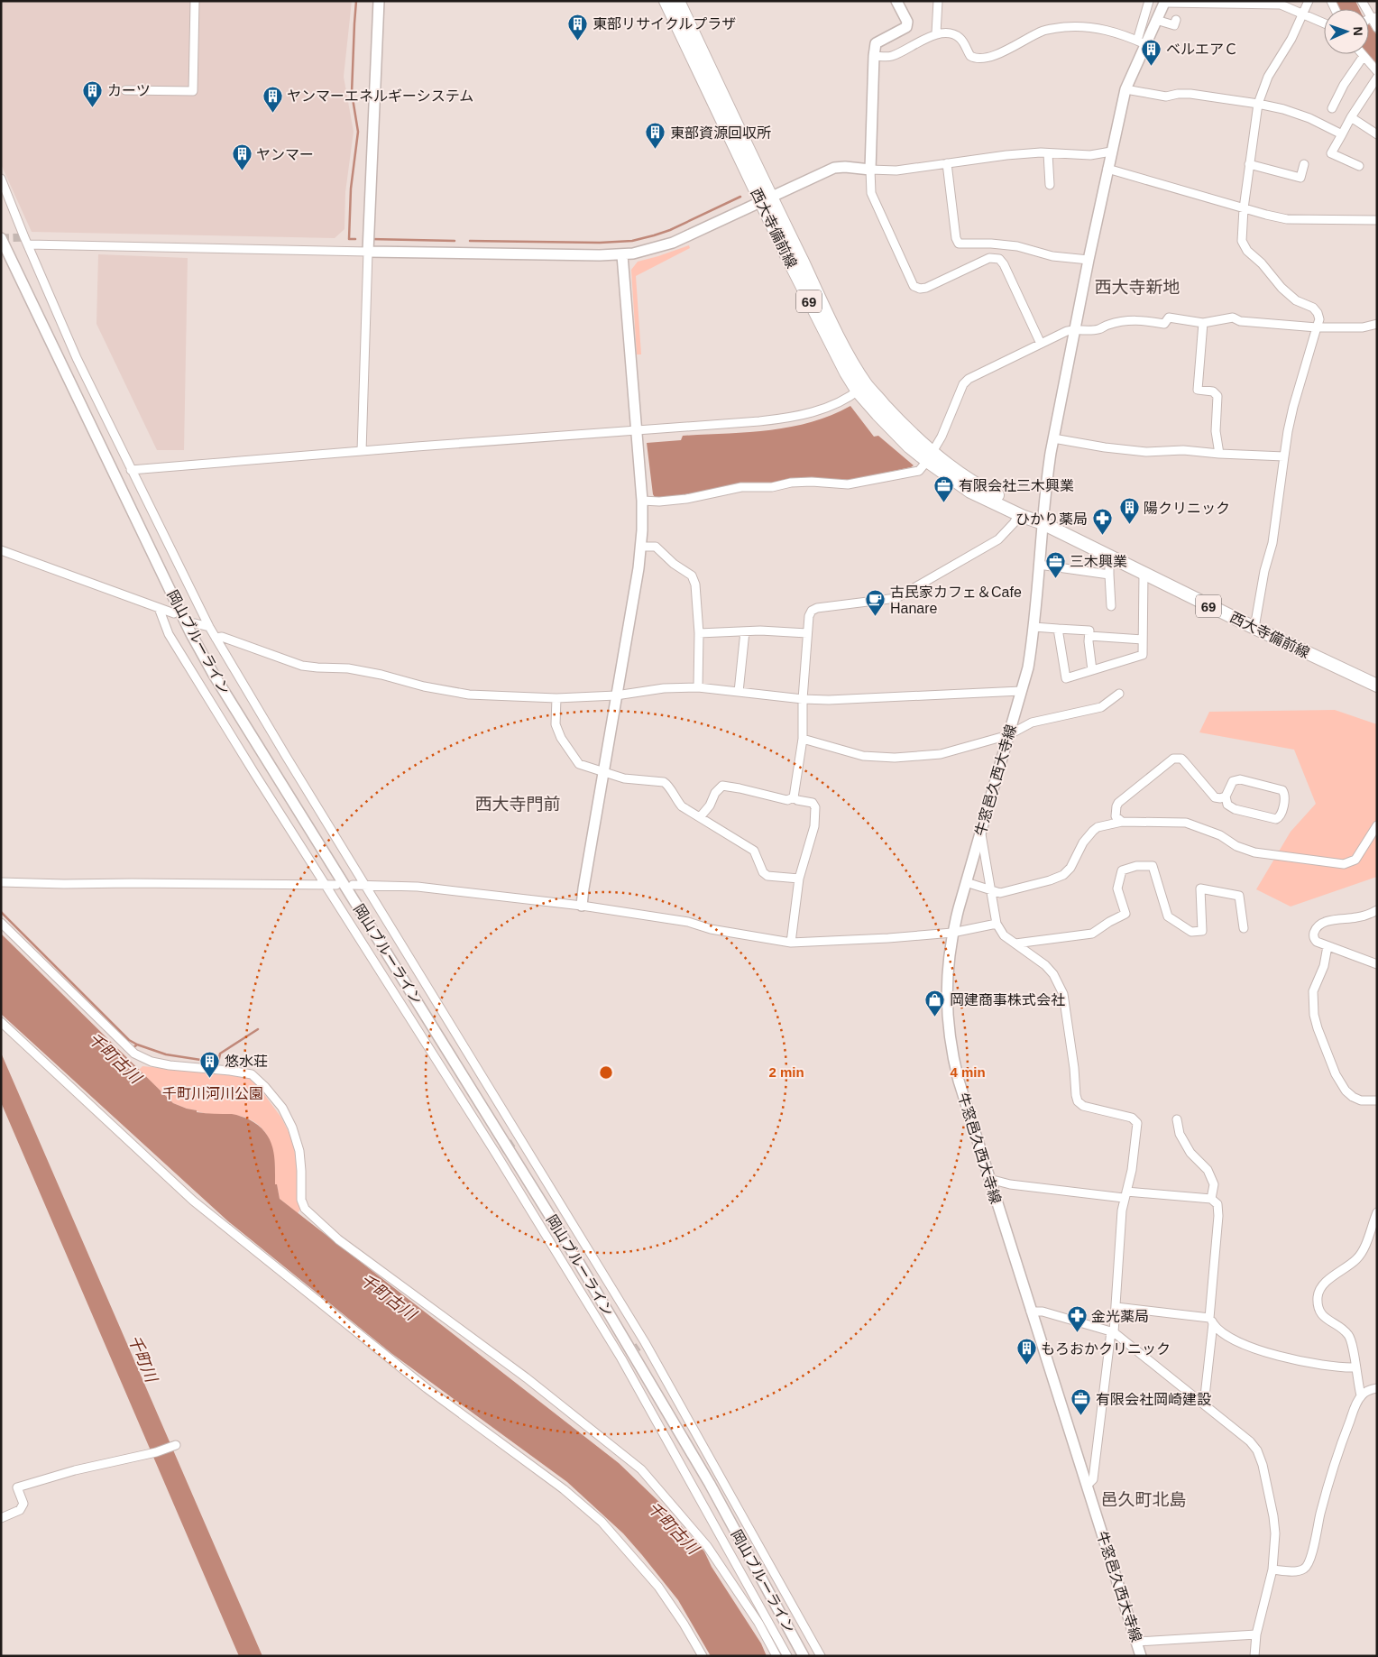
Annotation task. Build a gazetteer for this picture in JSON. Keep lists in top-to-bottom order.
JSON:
{
  "streets": {
    "main road": [
      "西大寺備前線",
      "69",
      "岡山ブルーライン",
      "牛窓邑久西大寺線"
    ]
  },
  "crossings": [
    ["西大寺備前線", "牛窓邑久西大寺線"]
  ],
  "districts": ["西大寺新地", "西大寺門前", "邑久町北島"],
  "water": ["千町古川", "千町川"],
  "parks": ["千町川河川公園"],
  "places": {
    "building": [
      "東部リサイクルプラザ",
      "ベルエアＣ",
      "カーツ",
      "ヤンマーエネルギーシステム",
      "東部資源回収所",
      "ヤンマー",
      "陽クリニック",
      "悠水荘",
      "もろおかクリニック"
    ],
    "office": ["有限会社三木興業", "三木興業", "有限会社岡崎建設"],
    "pharmacy": ["ひかり薬局", "金光薬局"],
    "cafe": ["古民家カフェ＆Cafe Hanare"],
    "shop": ["岡建商事株式会社"]
  },
  "north": "right",
  "rings": ["2 min", "4 min"]
}
